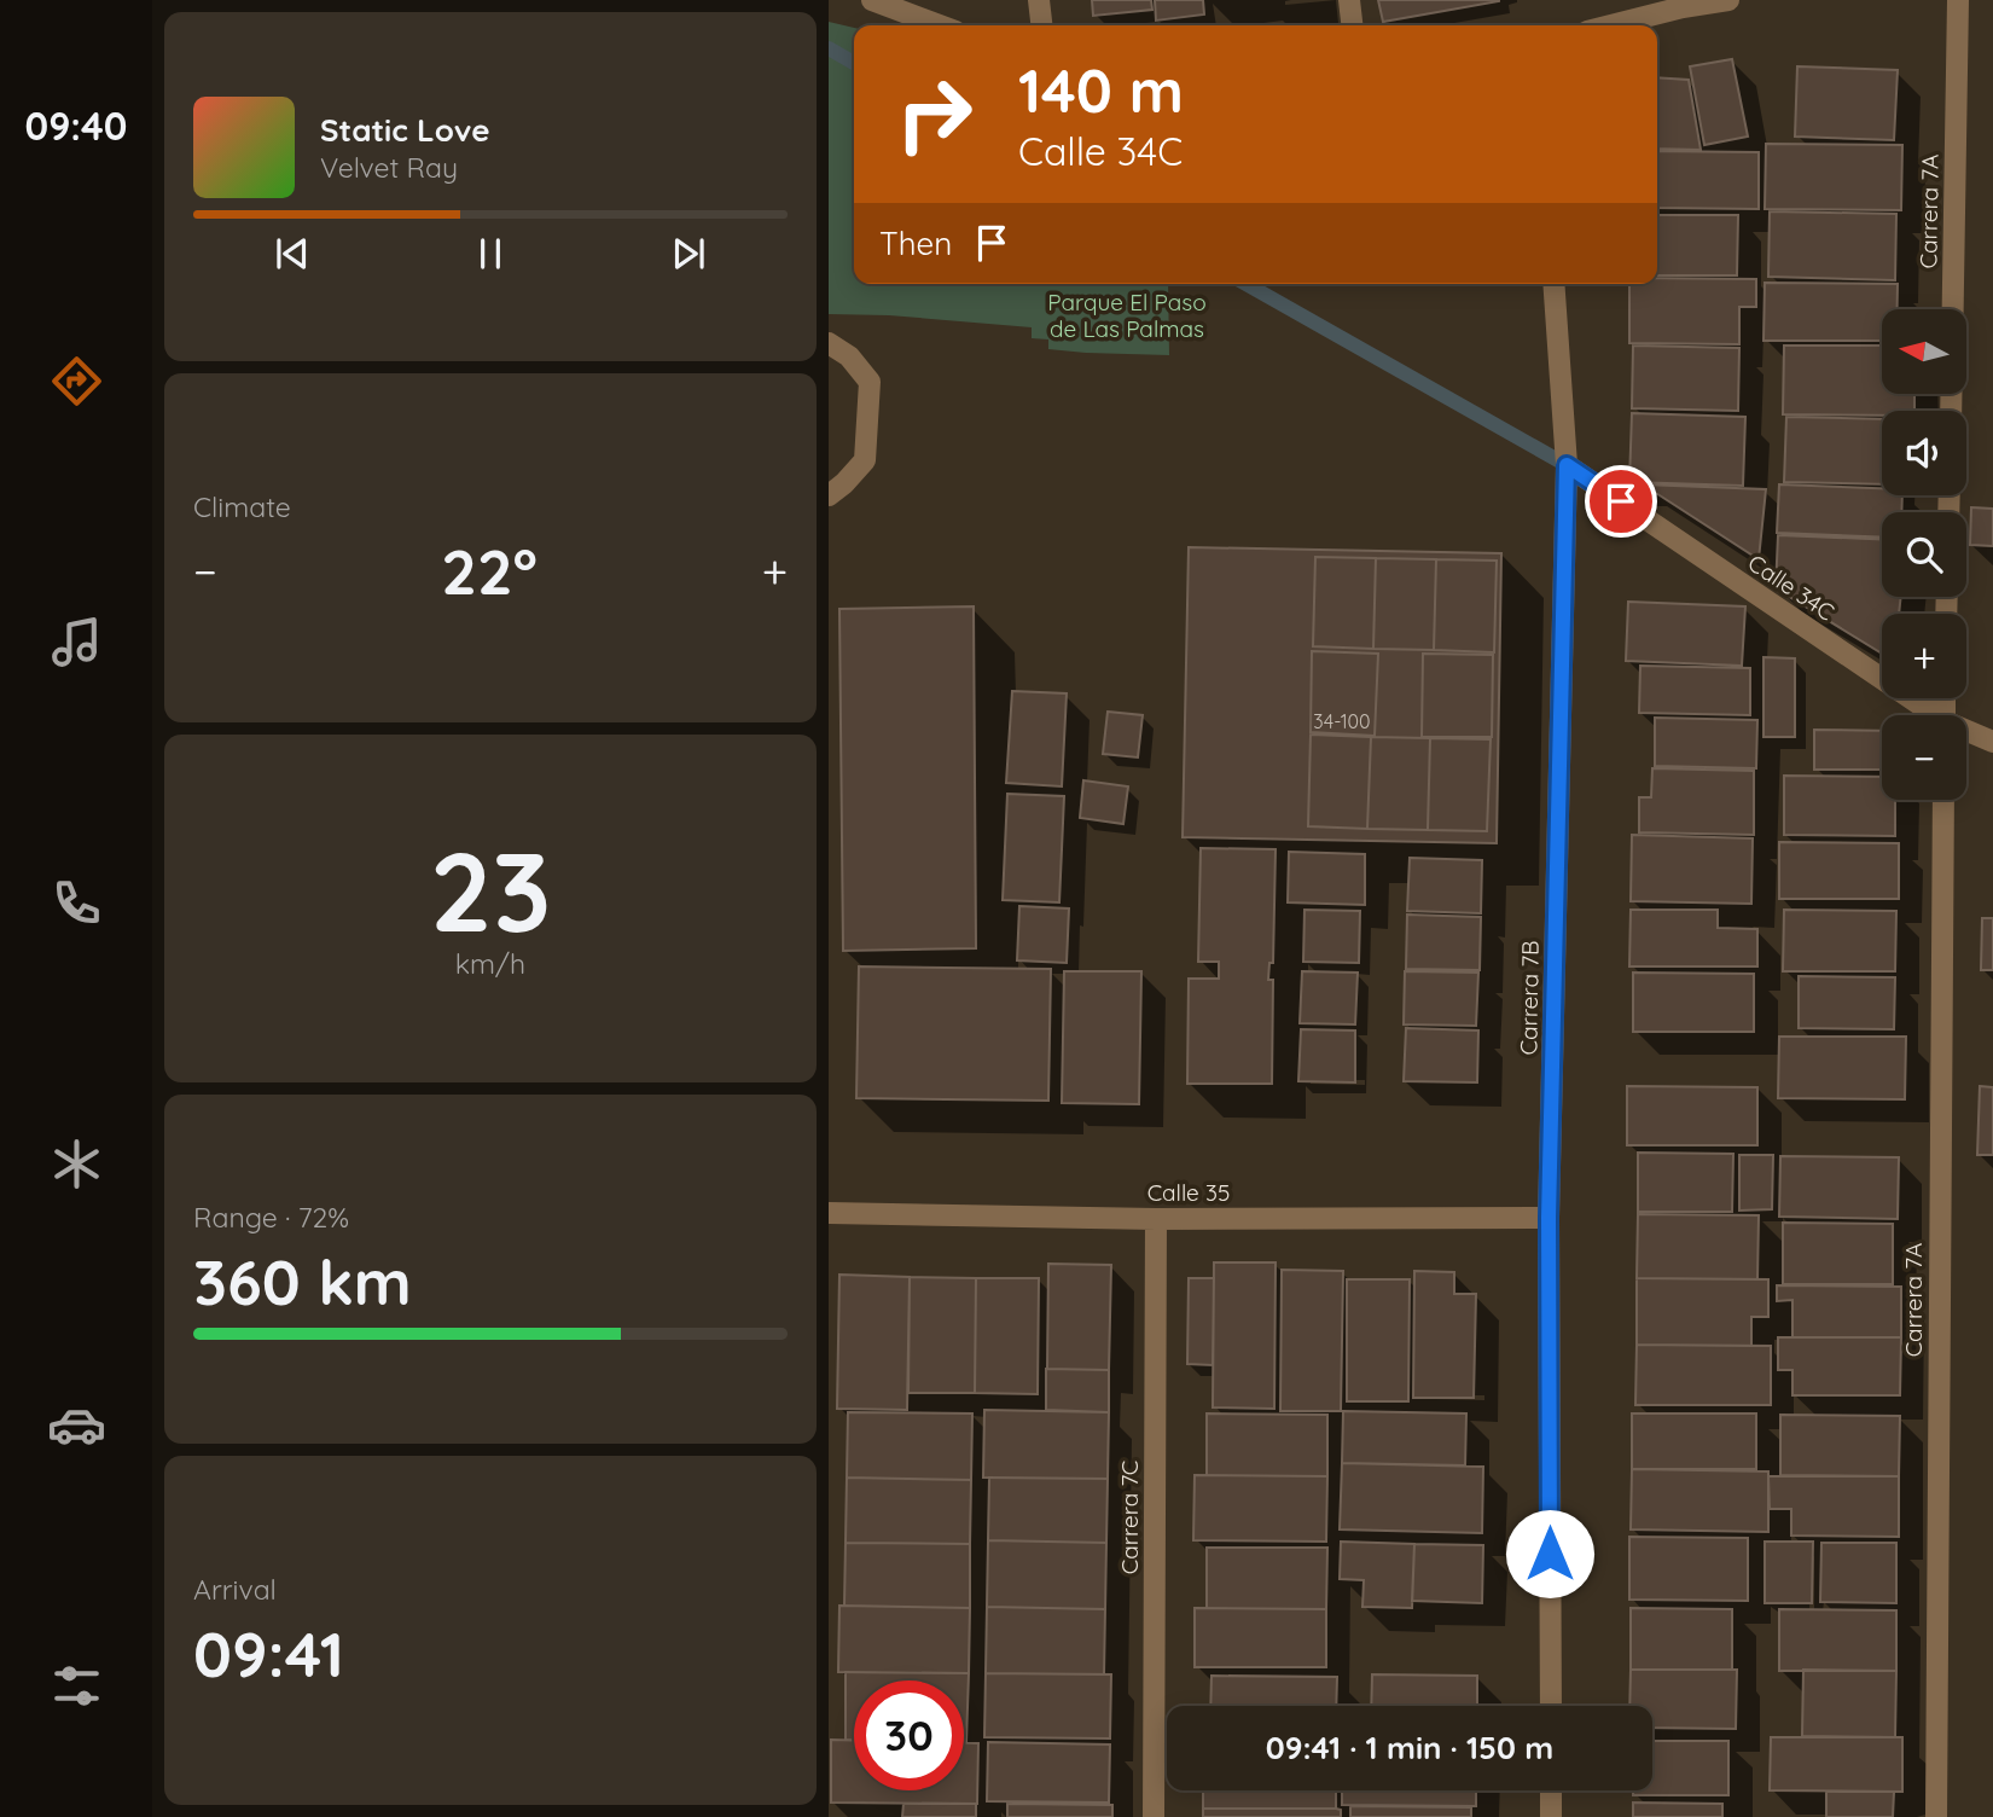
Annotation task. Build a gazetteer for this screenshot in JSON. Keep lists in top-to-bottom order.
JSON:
{
  "streets": {
    "street": [
      "Carrera 7A",
      "Calle 34C",
      "Carrera 7B",
      "Calle 35",
      "Carrera 7C"
    ]
  },
  "crossings": [
    ["Calle 34C", "Carrera 7B"],
    ["Carrera 7B", "Calle 35"],
    ["Calle 35", "Carrera 7C"]
  ],
  "parks": ["Parque El Paso de Las Palmas"],
  "house_numbers": ["34-100"],
  "north": "left",
  "page": {
    "tabs": "09:40",
    "turn": ["140 m", "Calle 34C"],
    "song": ["Static Love", "Velvet Ray"],
    "then": "Then",
    "map_buttons": ["+", "−"],
    "tile": [
      "Climate",
      ["23", "km/h"],
      ["Range · 72%", "360 km"],
      ["Arrival", "09:41"]
    ],
    "heat": ["−", "22°", "+"],
    "limit": "30",
    "trip": "09:41 · 1 min · 150 m"
  }
}
